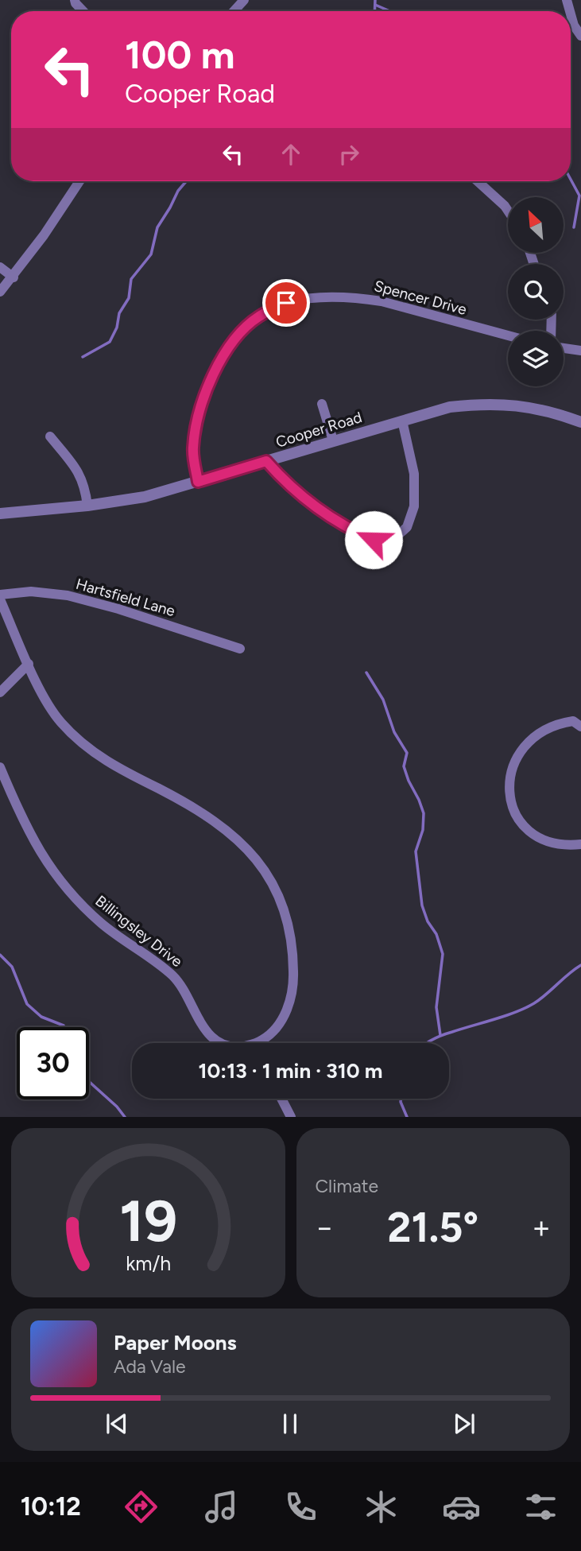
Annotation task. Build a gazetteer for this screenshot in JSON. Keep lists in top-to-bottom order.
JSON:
{
  "streets": {
    "street": [
      "Spencer Drive",
      "Cooper Road",
      "Hartsfield Lane",
      "Billingsley Drive"
    ]
  },
  "crossings": [
    ["Spencer Drive", "Cooper Road"]
  ],
  "north": "top left",
  "page": {
    "turn": ["100 m", "Cooper Road"],
    "limit": "30",
    "trip": "10:13 · 1 min · 310 m",
    "tile": "Climate",
    "heat": ["−", "21.5°", "+"],
    "song": ["Paper Moons", "Ada Vale"],
    "tabs": "10:12",
    "gauge": ["19", "km/h"]
  }
}
